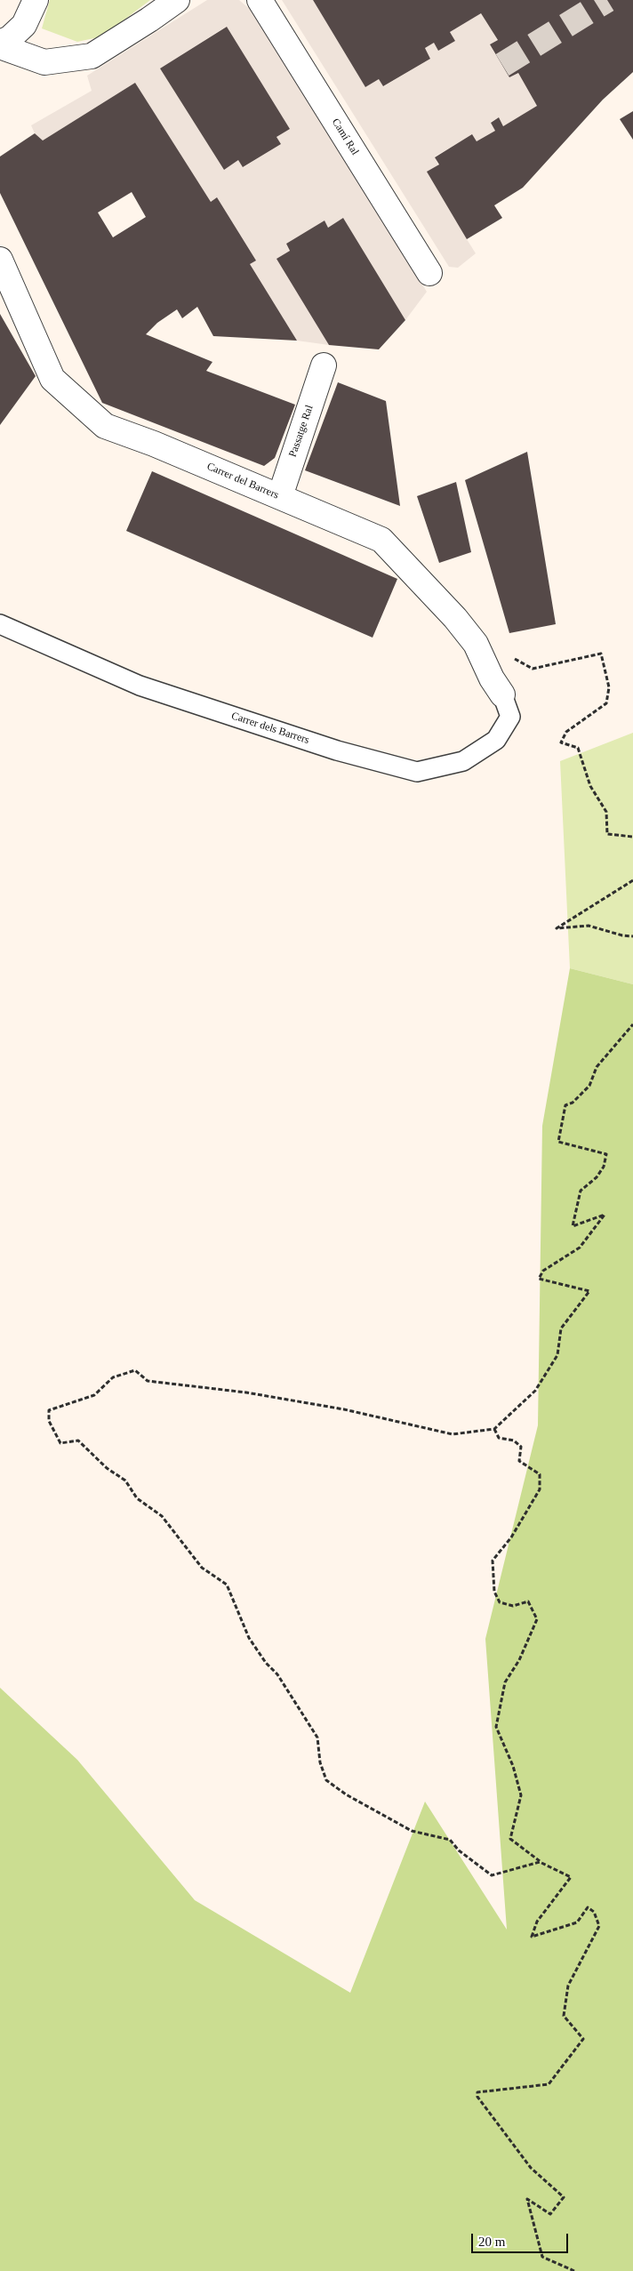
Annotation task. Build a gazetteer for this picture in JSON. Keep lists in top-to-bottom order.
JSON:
{
  "streets": {
    "street": ["Camí Ral", "Passatge Ral", "Carrer del Barrers"],
    "lane": ["Carrer dels Barrers"]
  },
  "crossings": [
    ["Passatge Ral", "Carrer del Barrers"],
    ["Carrer del Barrers", "Carrer dels Barrers"]
  ],
  "scale_bar": "20 m"
}
